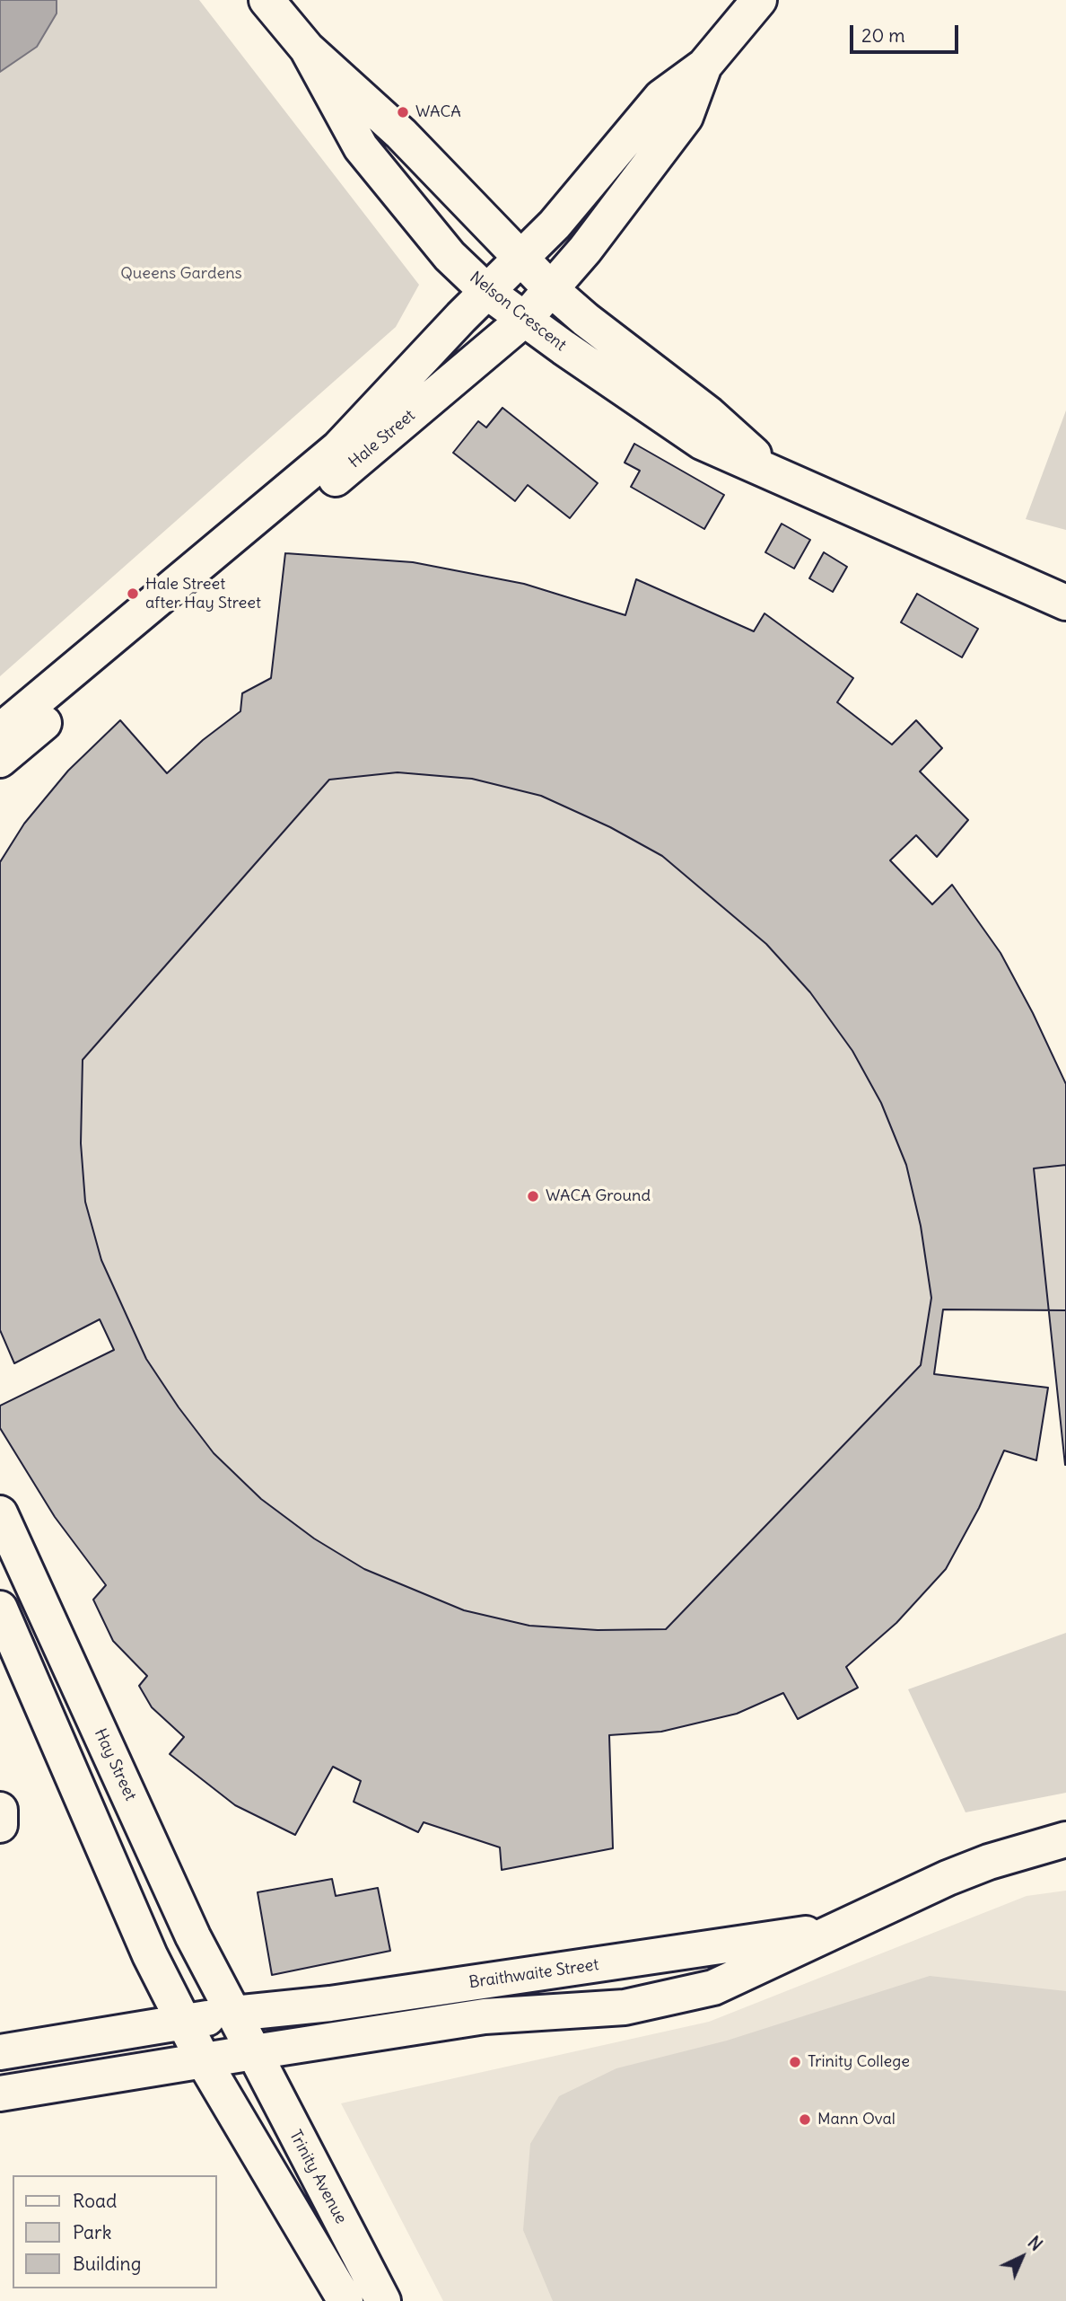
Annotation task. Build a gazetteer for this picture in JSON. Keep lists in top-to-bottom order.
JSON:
{
  "streets": {
    "street": [
      "Nelson Crescent",
      "Hale Street",
      "Hay Street",
      "Braithwaite Street",
      "Trinity Avenue"
    ]
  },
  "crossings": [
    ["Nelson Crescent", "Hale Street"],
    ["Hay Street", "Braithwaite Street"],
    ["Hay Street", "Trinity Avenue"],
    ["Braithwaite Street", "Trinity Avenue"]
  ],
  "parks": ["Queens Gardens"],
  "places": [
    "WACA",
    "Hale Street after Hay Street",
    "WACA Ground",
    "Trinity College",
    "Mann Oval"
  ],
  "legend": ["Road", "Park", "Building"],
  "scale_bar": "20 m",
  "north": "top right"
}
